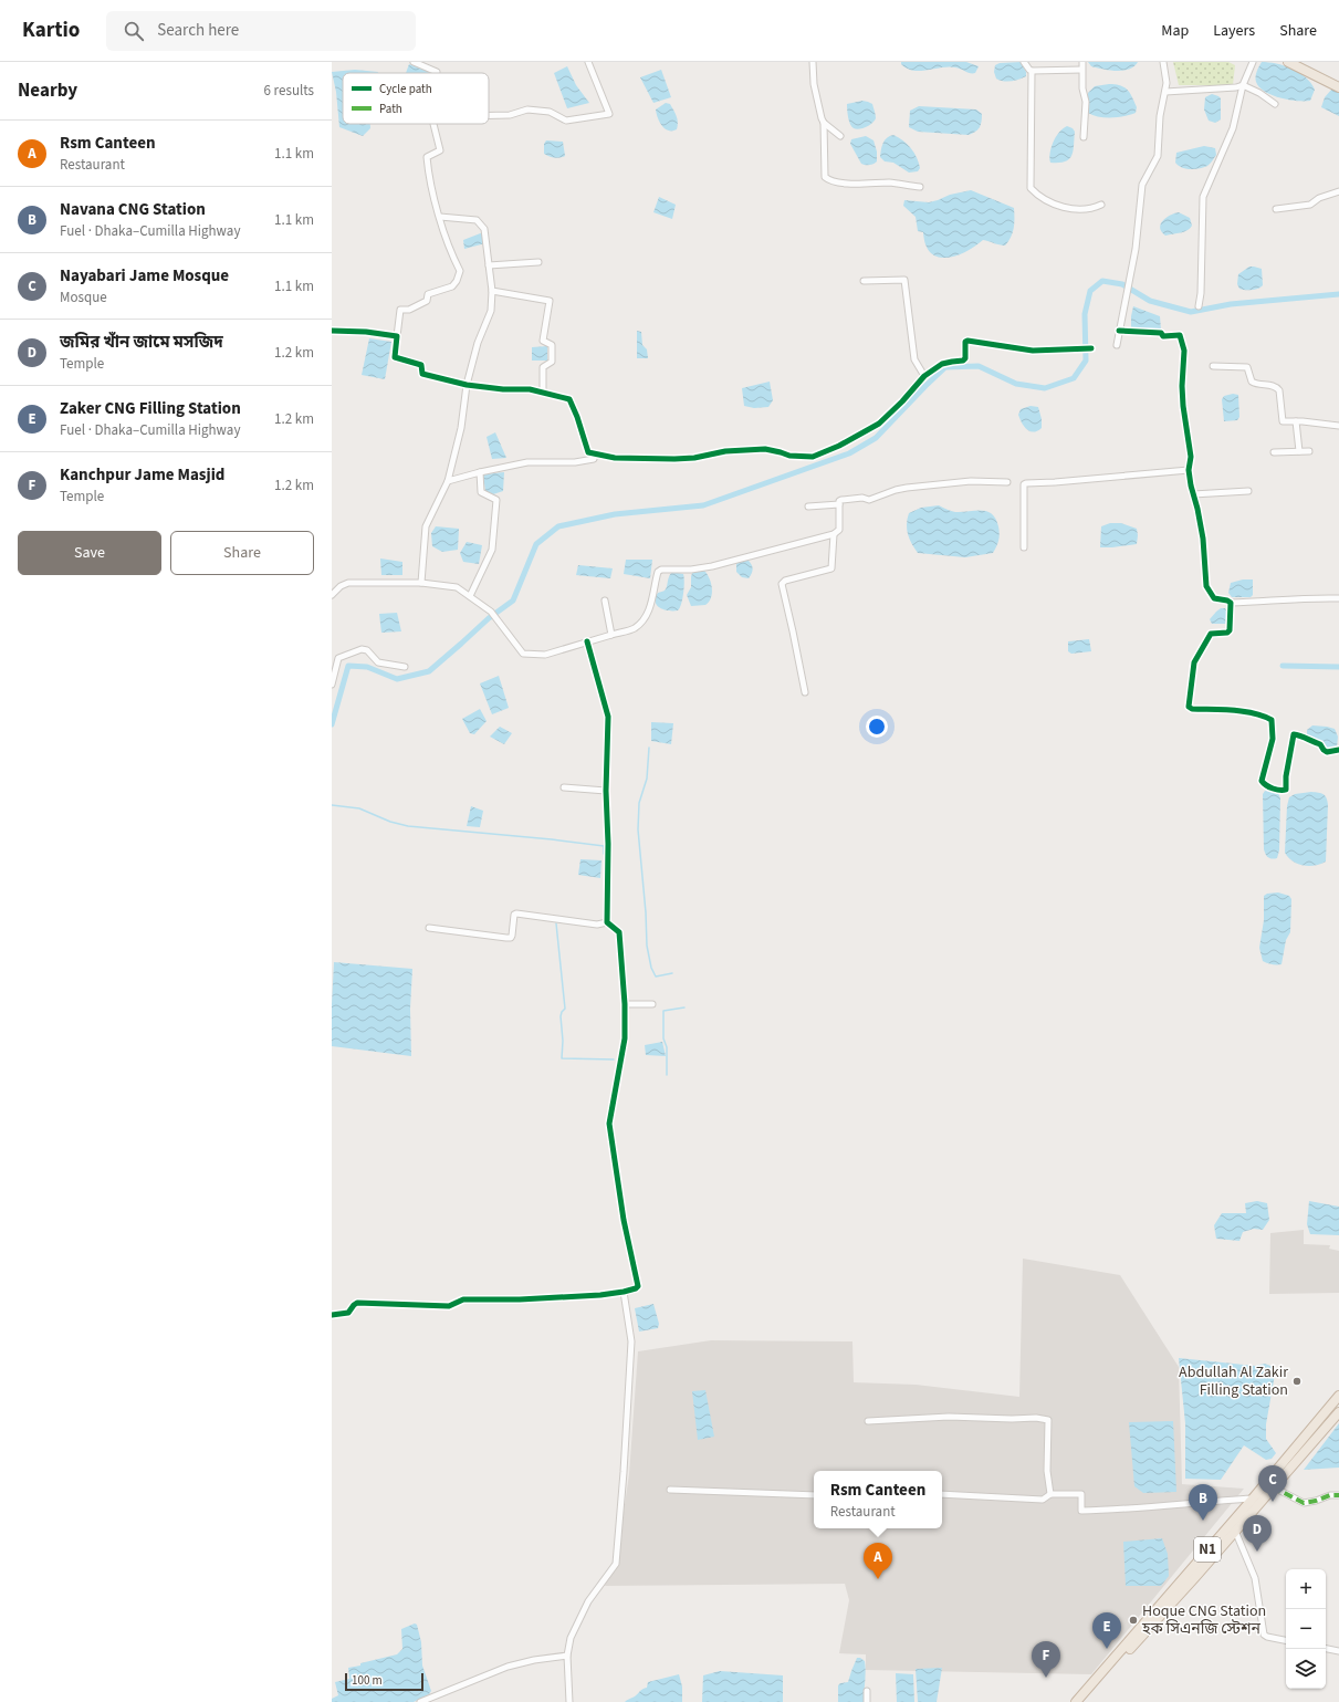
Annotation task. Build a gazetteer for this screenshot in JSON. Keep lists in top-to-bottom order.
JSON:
{
  "streets": {
    "highway": ["N1"]
  },
  "places": ["Abdullah Al Zakir Filling Station", "Hoque CNG Station হক সিএনজি স্টেশন"],
  "legend": ["Cycle path", "Path"],
  "scale_bar": "100 m",
  "page": {
    "header": "Kartio",
    "search": "Search here",
    "nav": ["Map", "Layers", "Share"],
    "heading": ["Nearby", "6 results"],
    "list": [
      {
        "mark": "A",
        "name": "Rsm Canteen",
        "note": "Restaurant",
        "value": "1.1 km"
      },
      {
        "mark": "B",
        "name": "Navana CNG Station",
        "note": "Fuel · Dhaka–Cumilla Highway",
        "value": "1.1 km"
      },
      {
        "mark": "C",
        "name": "Nayabari Jame Mosque",
        "note": "Mosque",
        "value": "1.1 km"
      },
      {
        "mark": "D",
        "name": "জমির খাঁন জামে মসজিদ",
        "note": "Temple",
        "value": "1.2 km"
      },
      {
        "mark": "E",
        "name": "Zaker CNG Filling Station",
        "note": "Fuel · Dhaka–Cumilla Highway",
        "value": "1.2 km"
      },
      {
        "mark": "F",
        "name": "Kanchpur Jame Masjid",
        "note": "Temple",
        "value": "1.2 km"
      }
    ],
    "buttons": ["Save", "Share"],
    "pins": [
      "C",
      "B",
      "D",
      "A",
      "E",
      "F"
    ],
    "popup": ["Rsm Canteen", "Restaurant"],
    "map_buttons": ["+", "−"],
    "scale": "100 m"
  }
}
